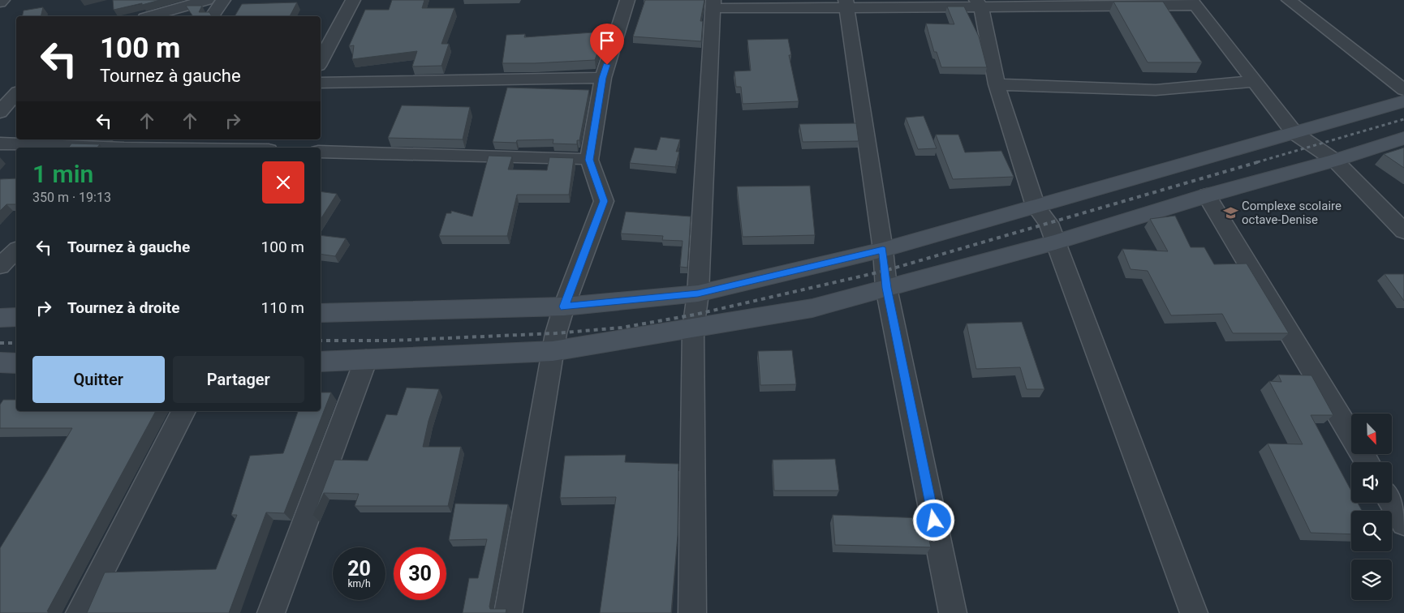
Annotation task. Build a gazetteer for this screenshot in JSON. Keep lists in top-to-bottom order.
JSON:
{
  "places": {
    "school or university": ["Complexe scolaire octave-Denise"]
  },
  "north": "bottom right",
  "page": {
    "turn": ["100 m", "Tournez à gauche"],
    "heading": ["1 min", "350 m · 19:13"],
    "list": [
      {
        "name": "Tournez à gauche",
        "value": "100 m"
      },
      {
        "name": "Tournez à droite",
        "value": "110 m"
      }
    ],
    "buttons": ["Quitter", "Partager"],
    "speed": "20 km/h",
    "limit": "30"
  }
}
